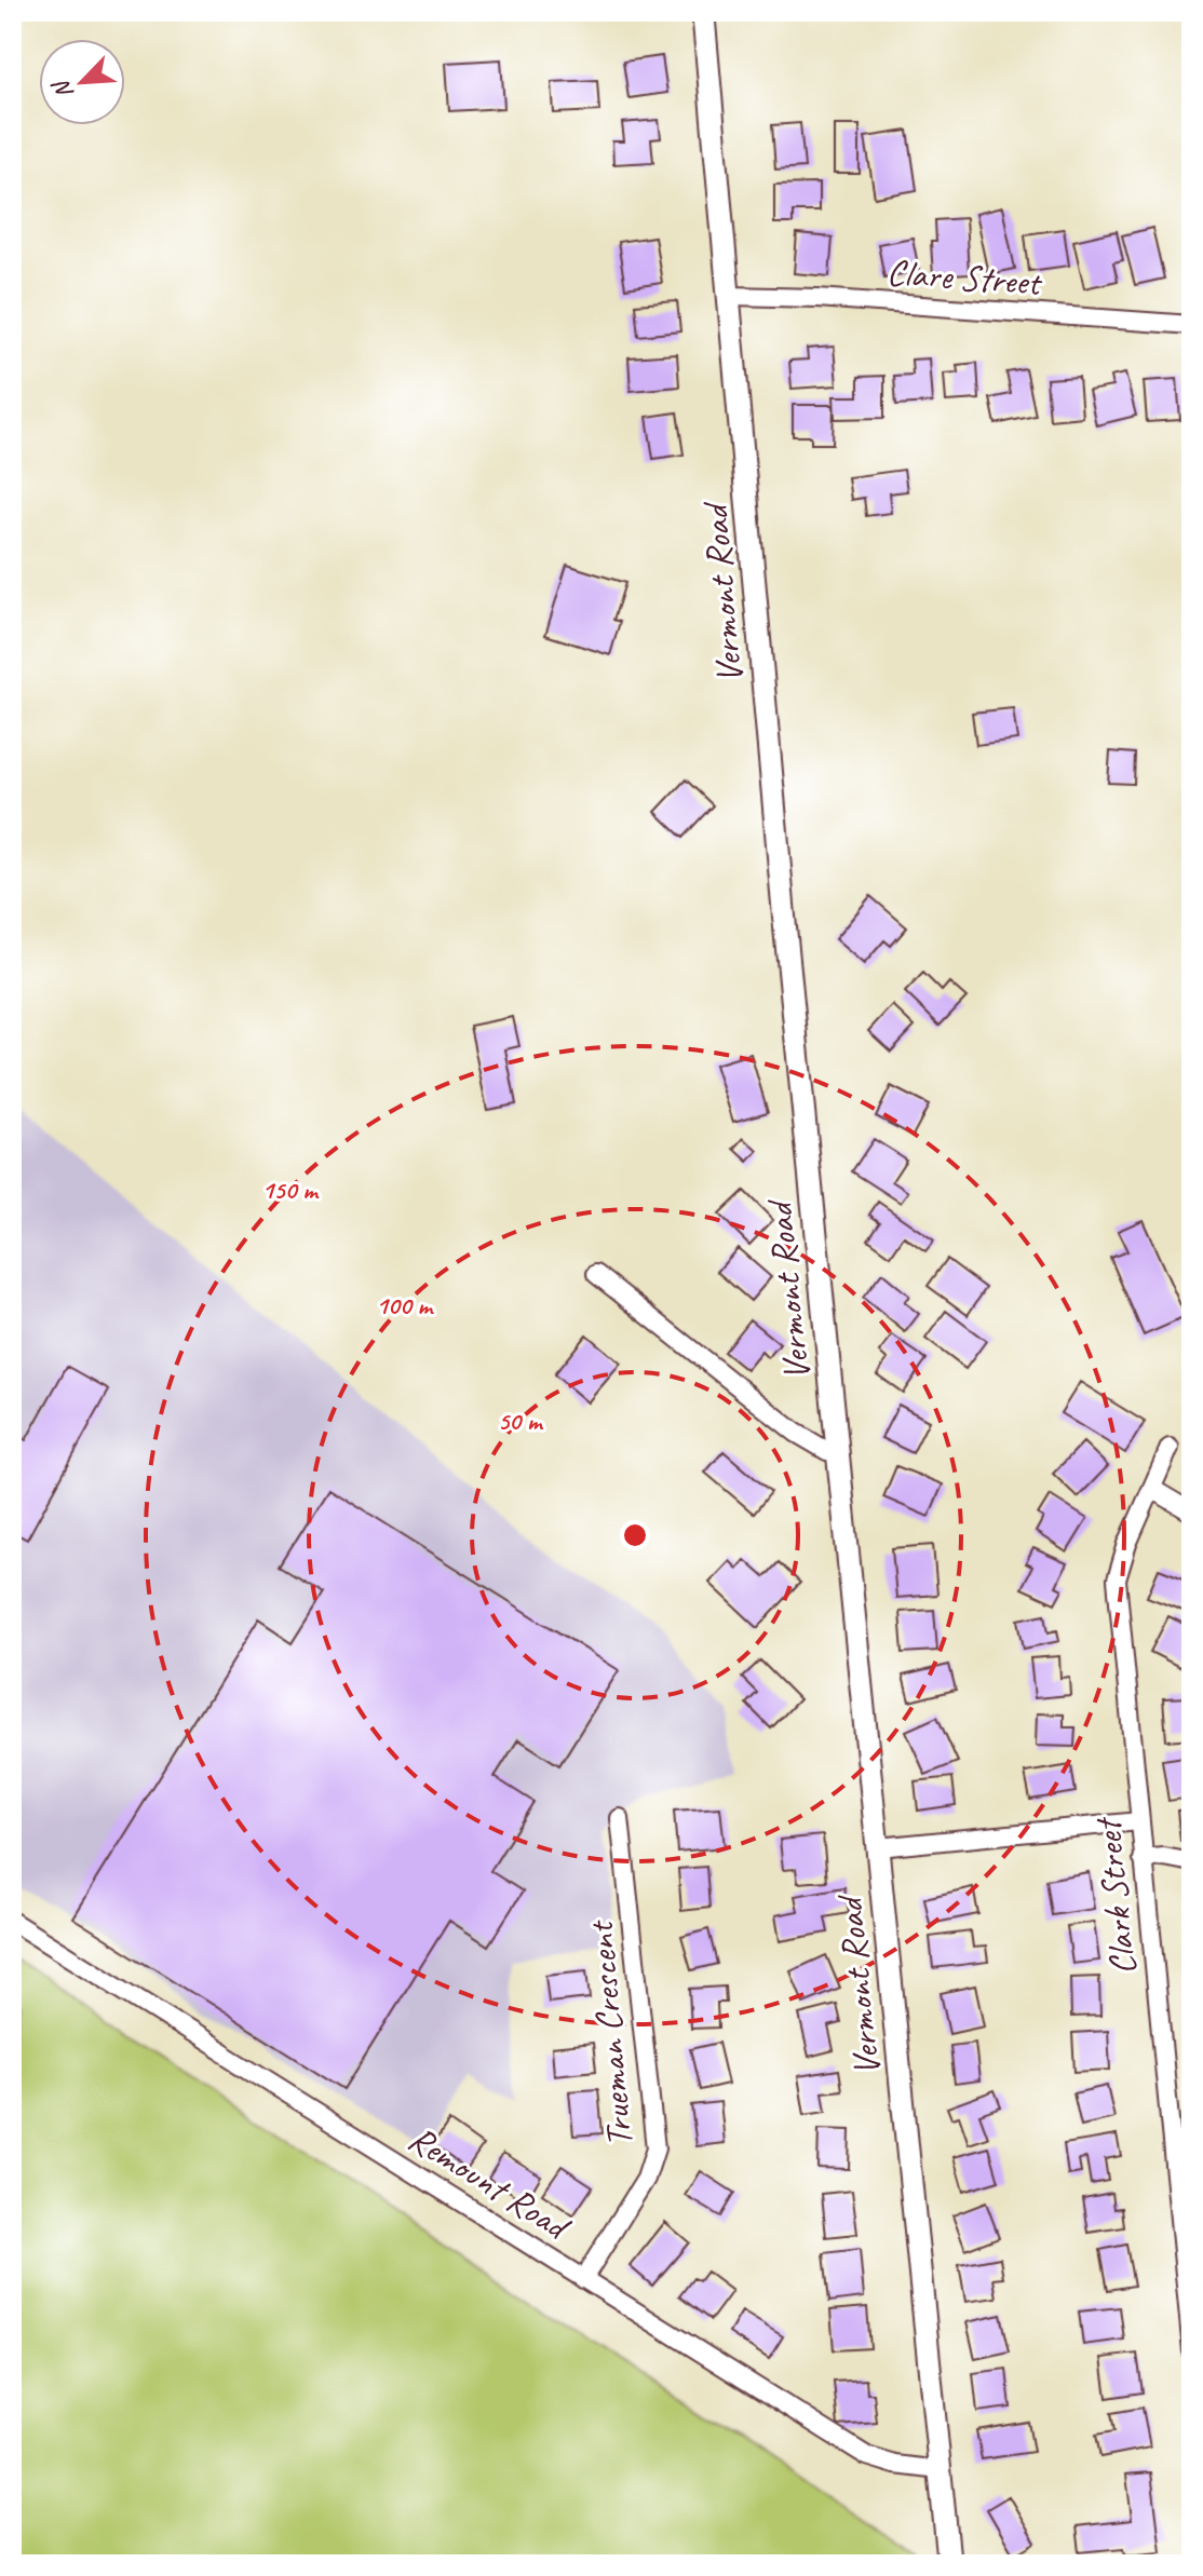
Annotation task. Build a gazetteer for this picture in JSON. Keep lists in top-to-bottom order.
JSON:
{
  "streets": {
    "street": [
      "Clare Street",
      "Vermont Road",
      "Clark Street",
      "Trueman Crescent",
      "Remount Road"
    ]
  },
  "crossings": [
    ["Clare Street", "Vermont Road"],
    ["Vermont Road", "Remount Road"],
    ["Trueman Crescent", "Remount Road"]
  ],
  "north": "bottom left",
  "rings": ["150 m", "100 m", "50 m"]
}
